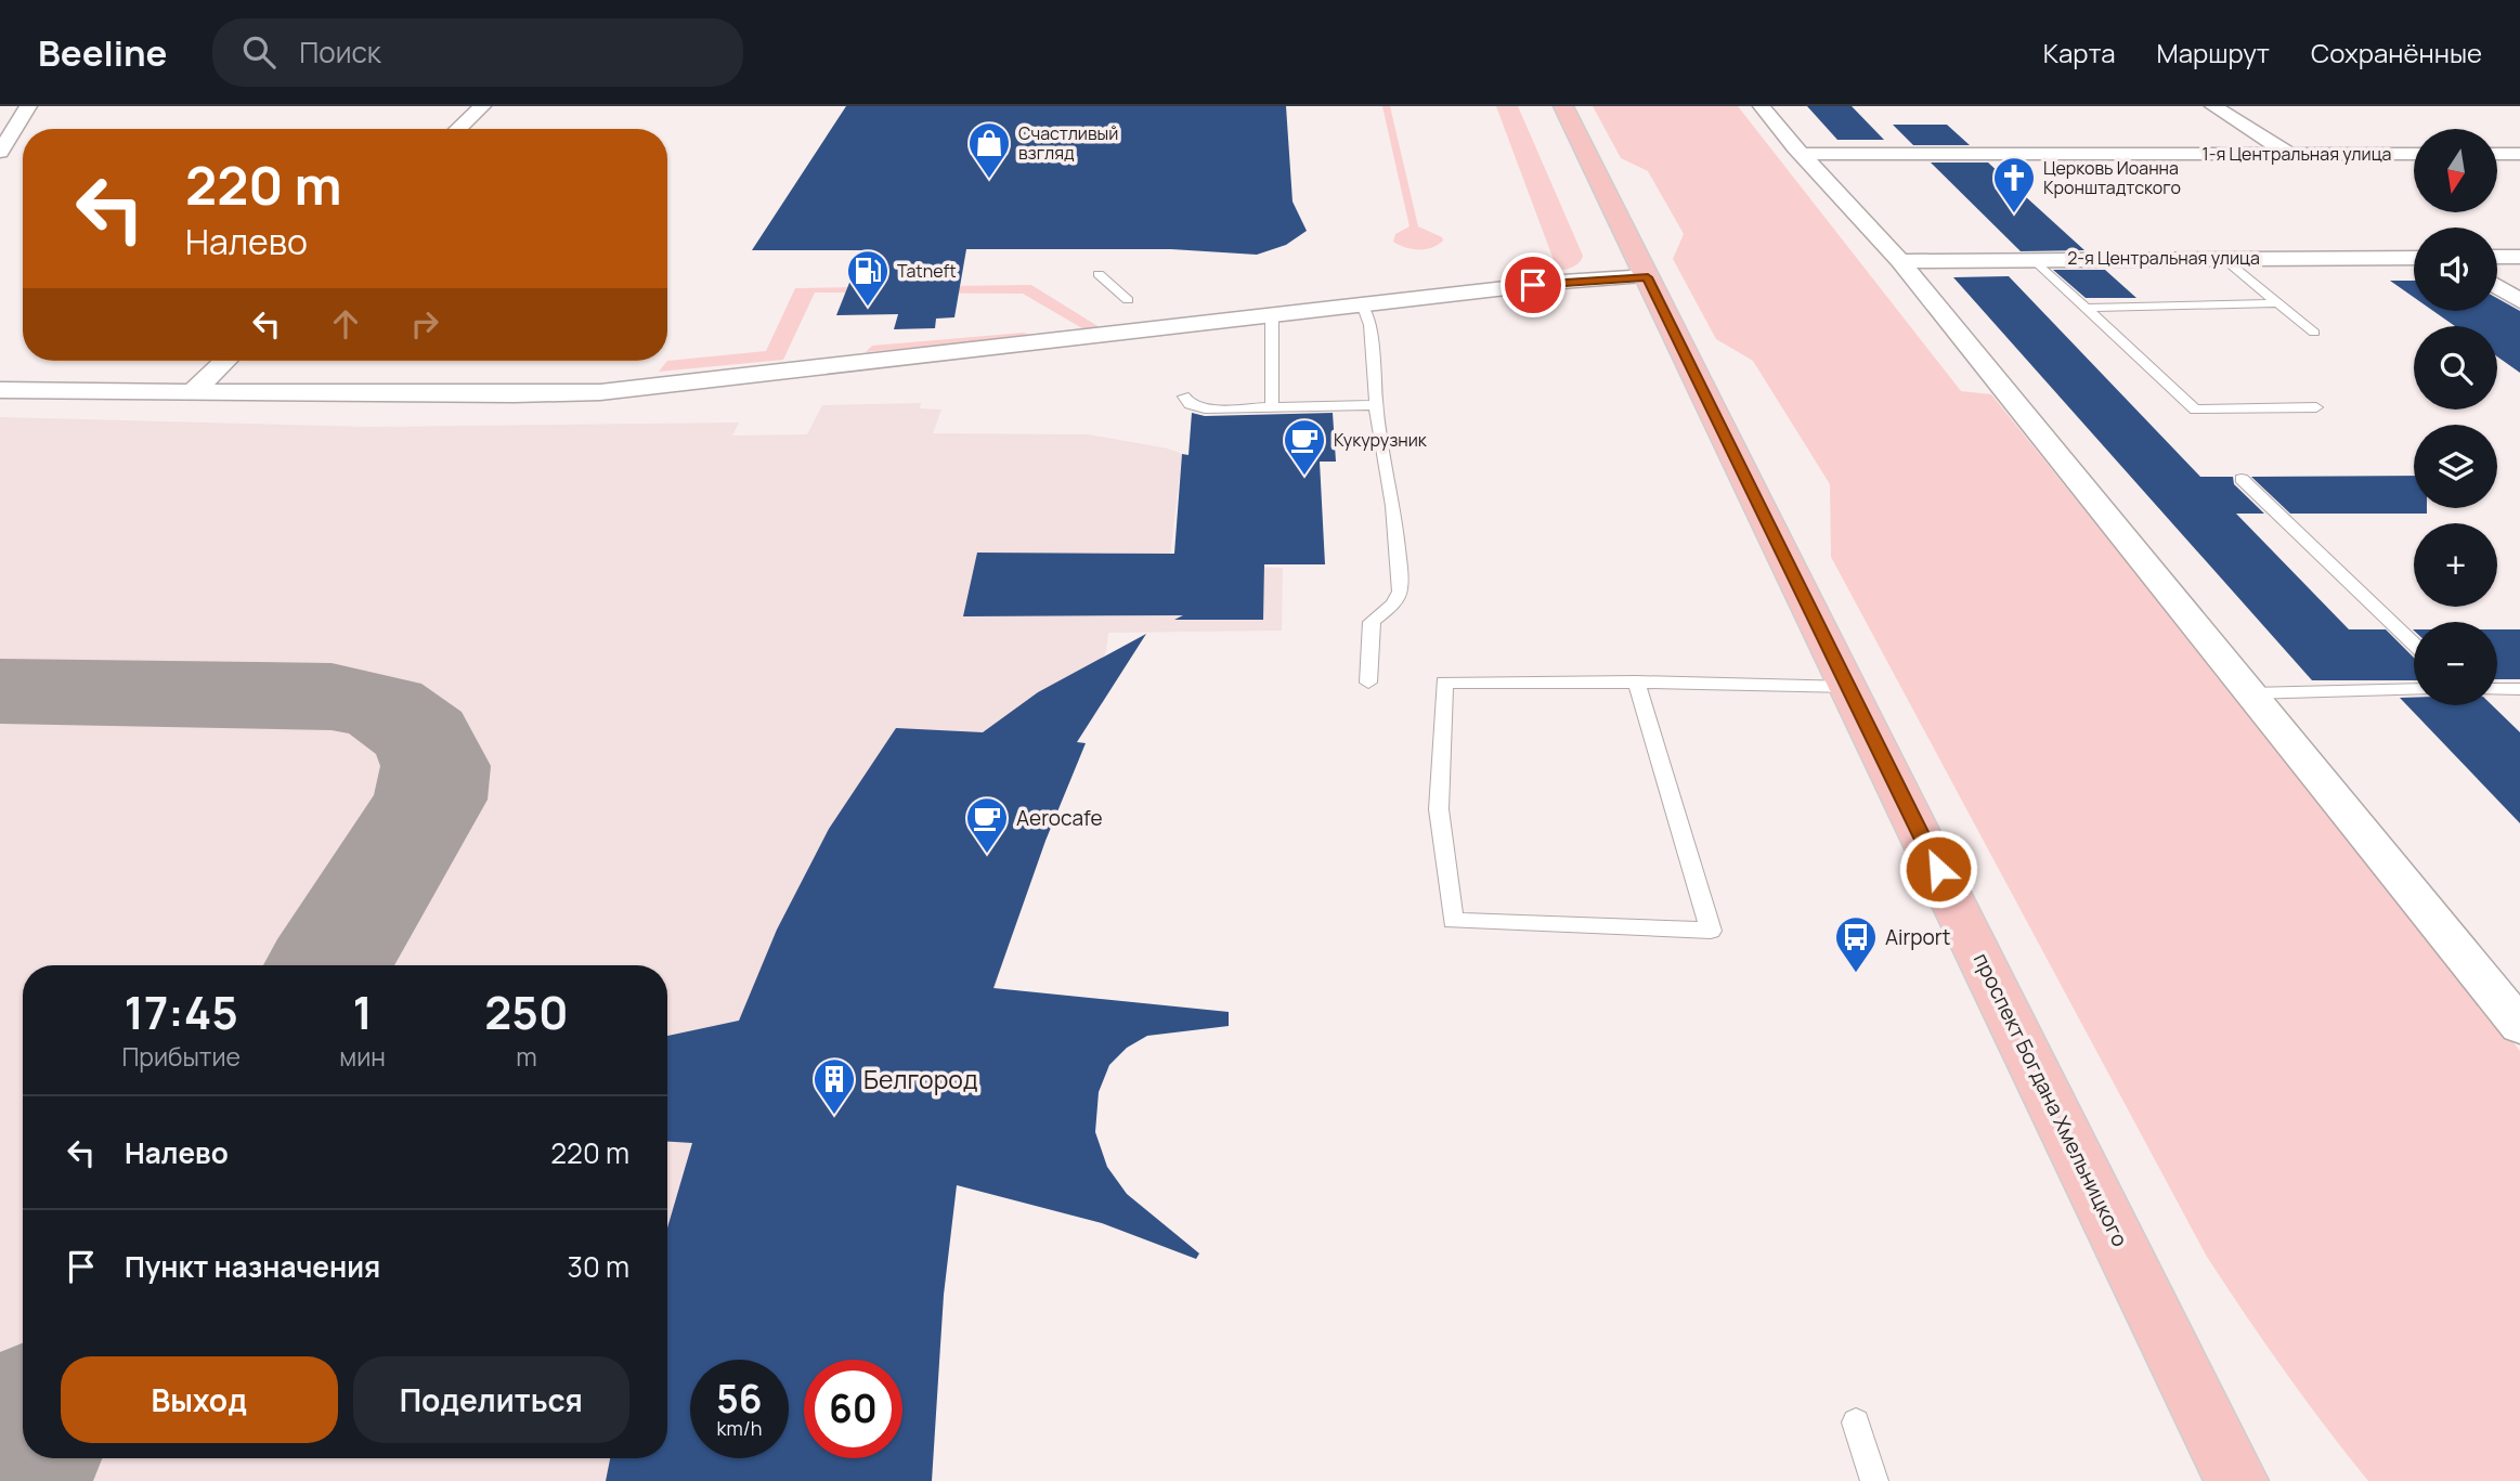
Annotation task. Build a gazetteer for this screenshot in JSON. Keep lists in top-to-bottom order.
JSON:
{
  "streets": {
    "main road": ["проспект Богдана Хмельницкого"],
    "street": ["1-я Центральная улица", "2-я Центральная улица"]
  },
  "places": {
    "shop": ["Счастливый взгляд"],
    "church": ["Церковь Иоанна Кронштадтского"],
    "fuel station": ["Tatneft"],
    "cafe": ["Кукурузник", "Aerocafe"],
    "bus stop": ["Airport"],
    "building": ["Белгород"]
  },
  "north": "bottom",
  "page": {
    "header": "Beeline",
    "search": "Поиск",
    "nav": ["Карта", "Маршрут", "Сохранённые"],
    "map_buttons": ["+", "−"],
    "turn": ["220 m", "Налево"],
    "eta": [
      "17:45",
      "Прибытие",
      "1",
      "мин",
      "250",
      "m"
    ],
    "list": [
      {
        "name": "Налево",
        "value": "220 m"
      },
      {
        "name": "Пункт назначения",
        "value": "30 m"
      }
    ],
    "buttons": ["Выход", "Поделиться"],
    "speed": "56 km/h",
    "limit": "60"
  }
}
